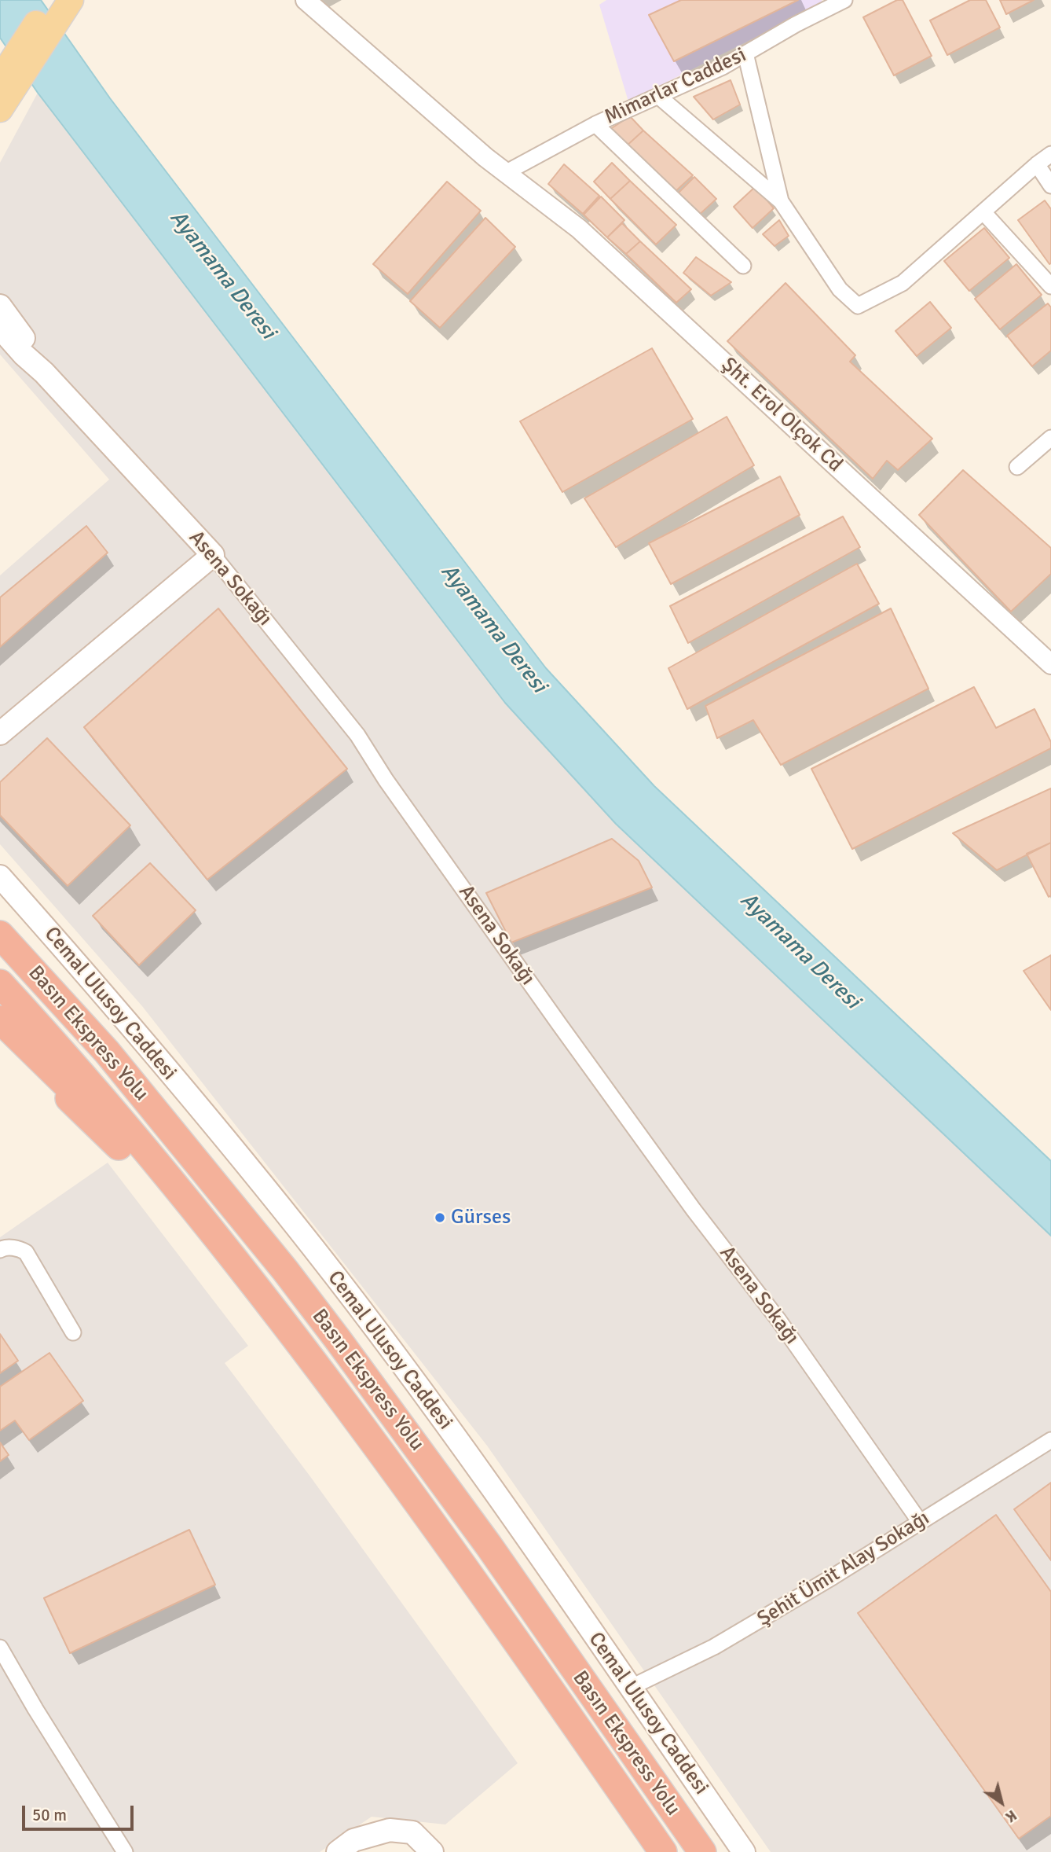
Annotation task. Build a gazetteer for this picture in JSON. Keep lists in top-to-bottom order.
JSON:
{
  "streets": {
    "highway": ["Basın Ekspress Yolu"],
    "main road": ["Asena Sokağı", "Cemal Ulusoy Caddesi"],
    "street": ["Mimarlar Caddesi", "Şht. Erol Olçok Cd", "Şehit Ümit Alay Sokağı"]
  },
  "crossings": [
    ["Mimarlar Caddesi", "Şht. Erol Olçok Cd"],
    ["Asena Sokağı", "Şehit Ümit Alay Sokağı"],
    ["Cemal Ulusoy Caddesi", "Şehit Ümit Alay Sokağı"]
  ],
  "water": ["Ayamama Deresi"],
  "places": ["Gürses"],
  "scale_bar": "50 m",
  "north": "bottom right"
}
